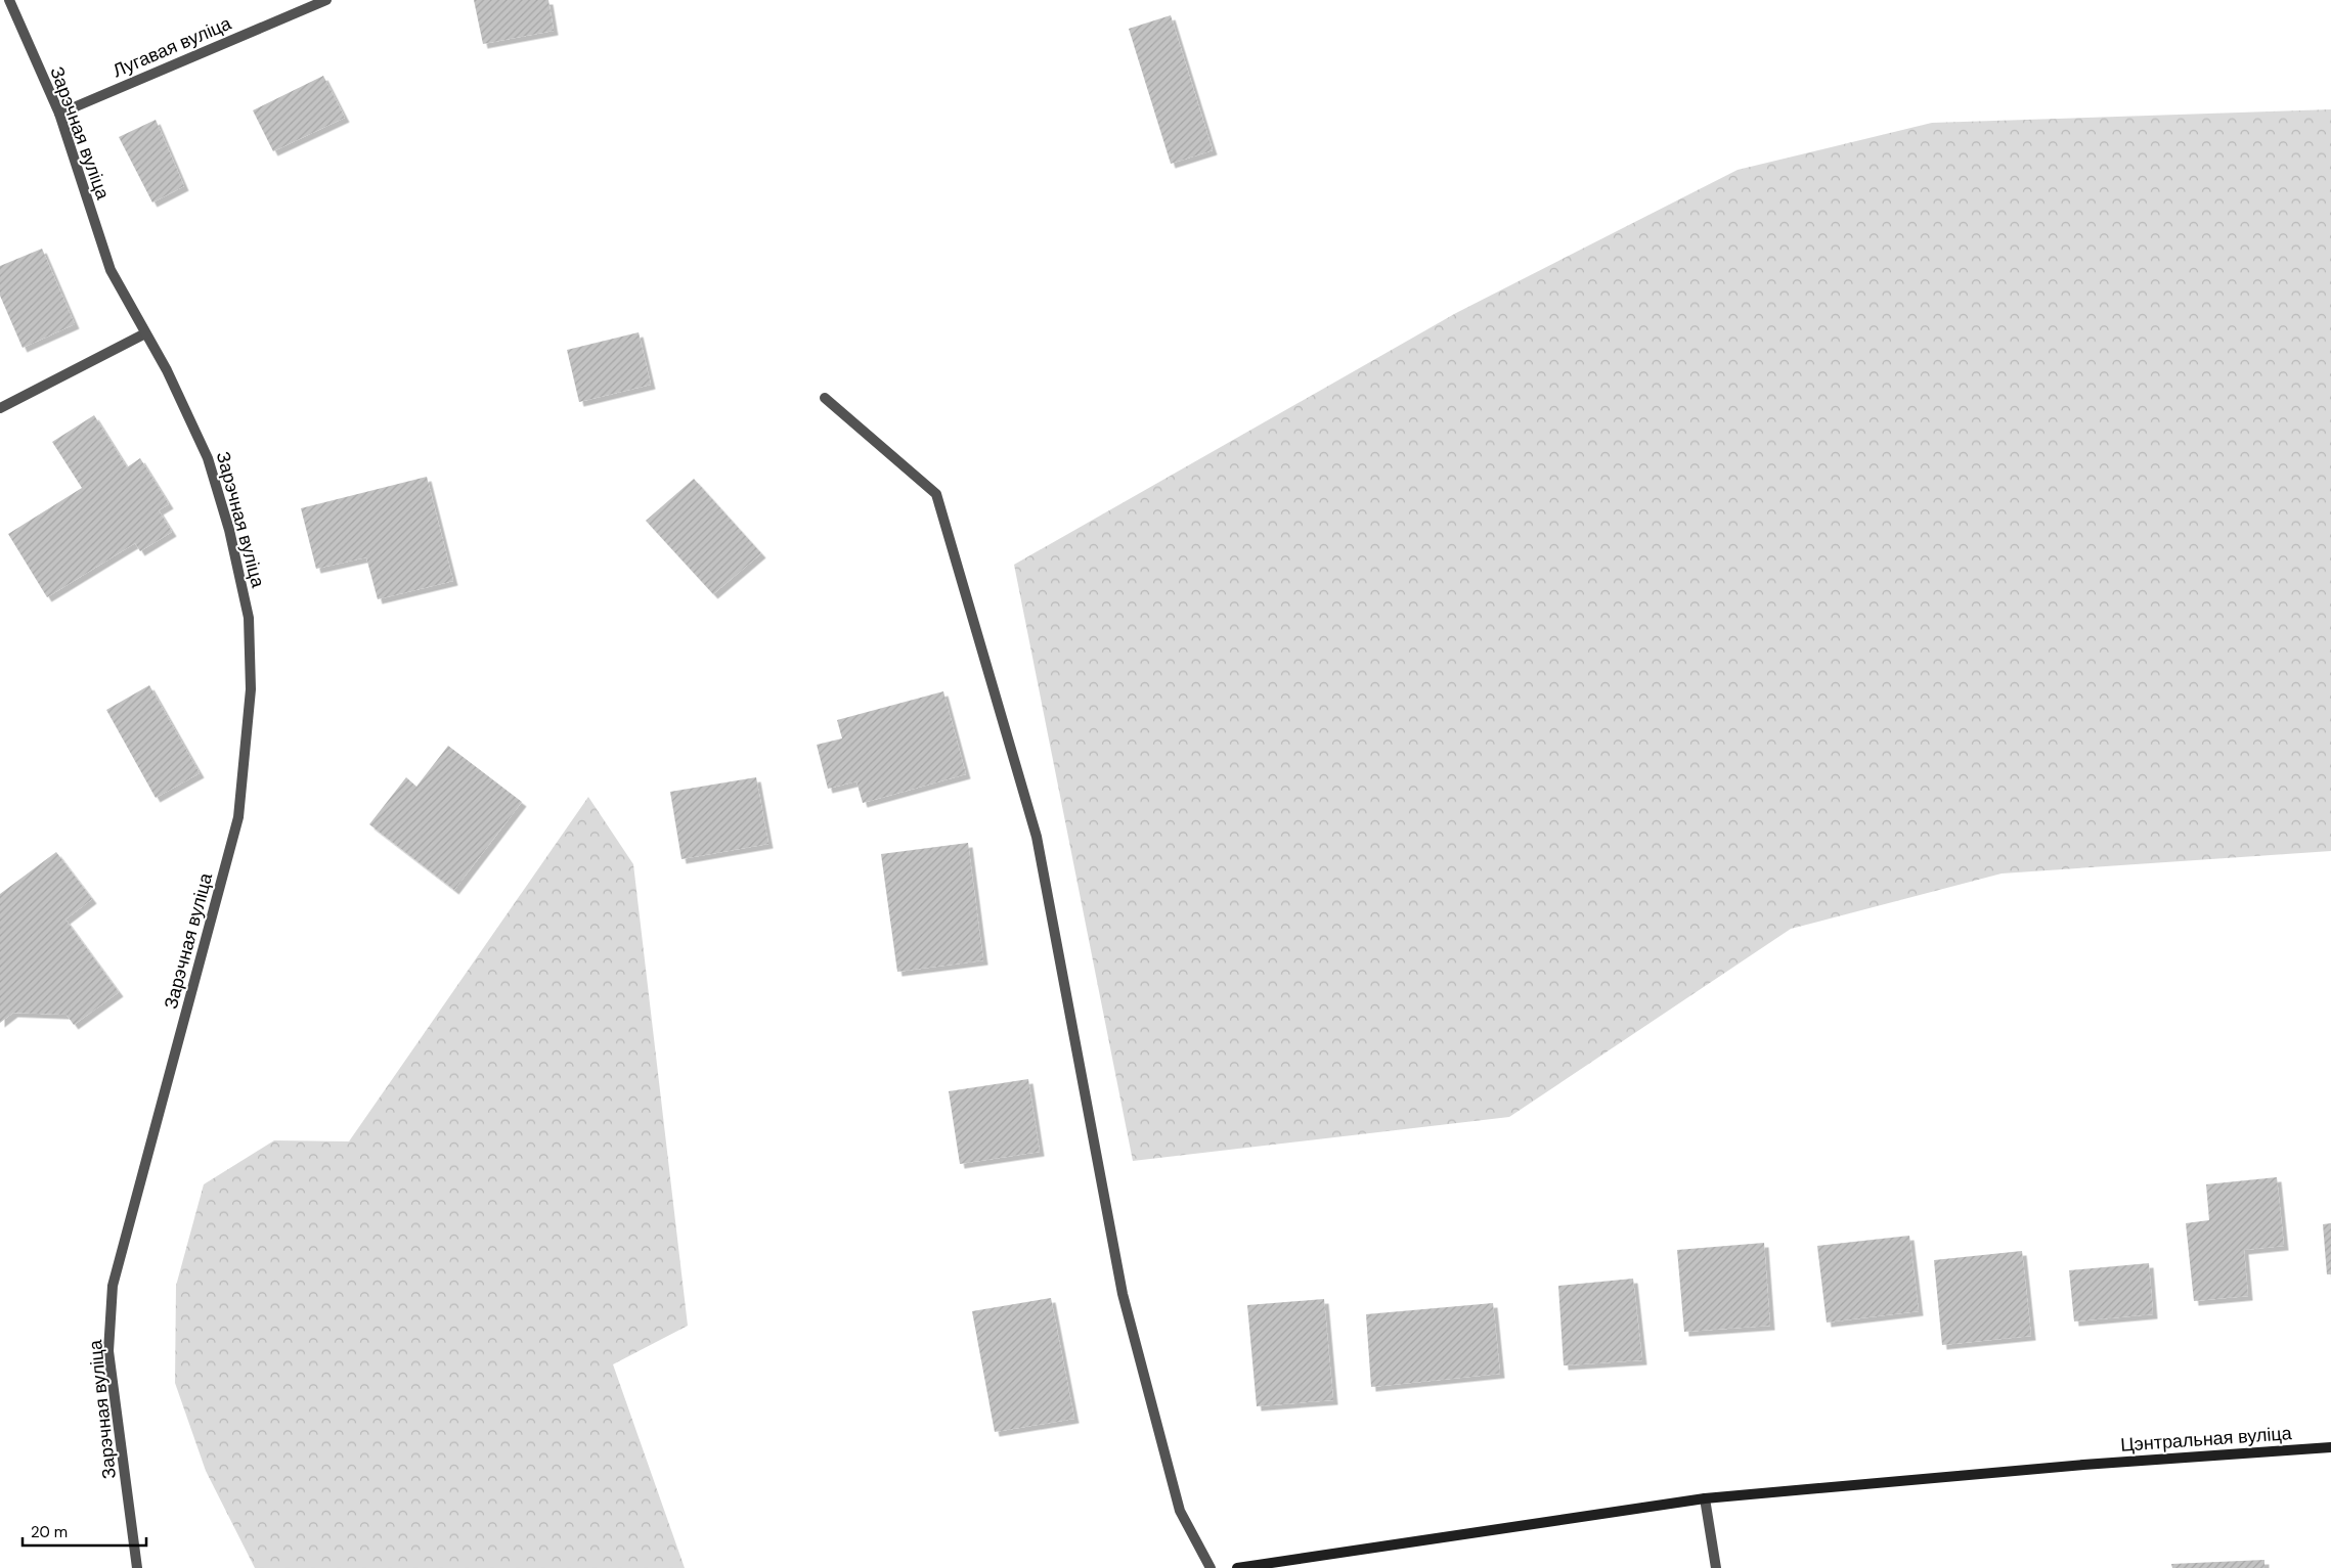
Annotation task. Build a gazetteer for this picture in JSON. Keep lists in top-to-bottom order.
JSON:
{
  "streets": {
    "street": ["Лугавая вуліца", "Зарэчная вуліца", "Цэнтральная вуліца"]
  },
  "crossings": [
    ["Лугавая вуліца", "Зарэчная вуліца"]
  ],
  "scale_bar": "20 m"
}
